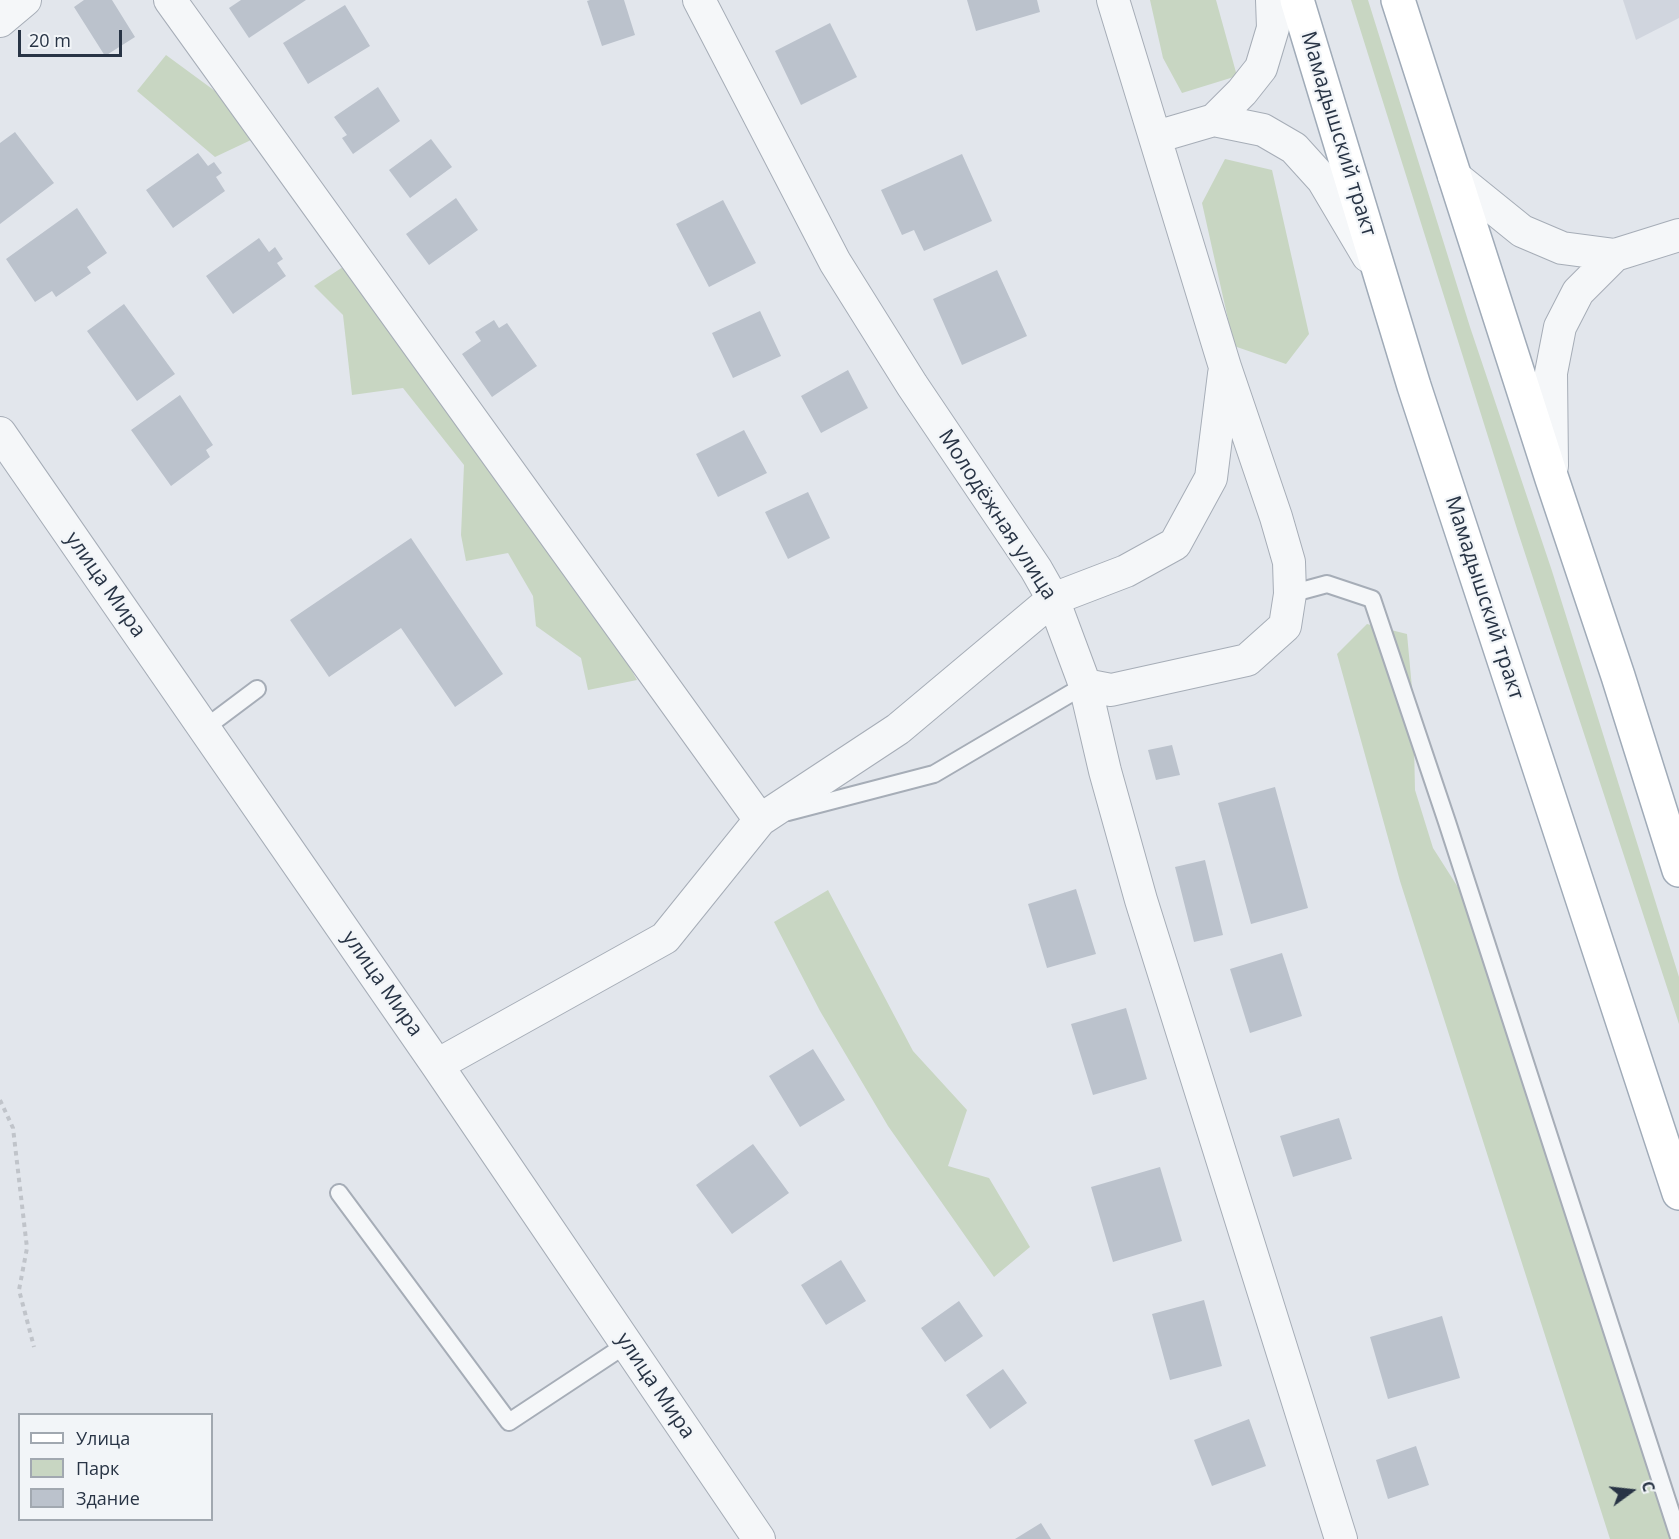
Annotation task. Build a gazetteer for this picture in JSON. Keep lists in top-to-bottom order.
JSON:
{
  "streets": {
    "main road": ["Мамадышский тракт"],
    "street": ["Молодёжная улица", "улица Мира"]
  },
  "legend": ["Улица", "Парк", "Здание"],
  "scale_bar": "20 m",
  "north": "right"
}
